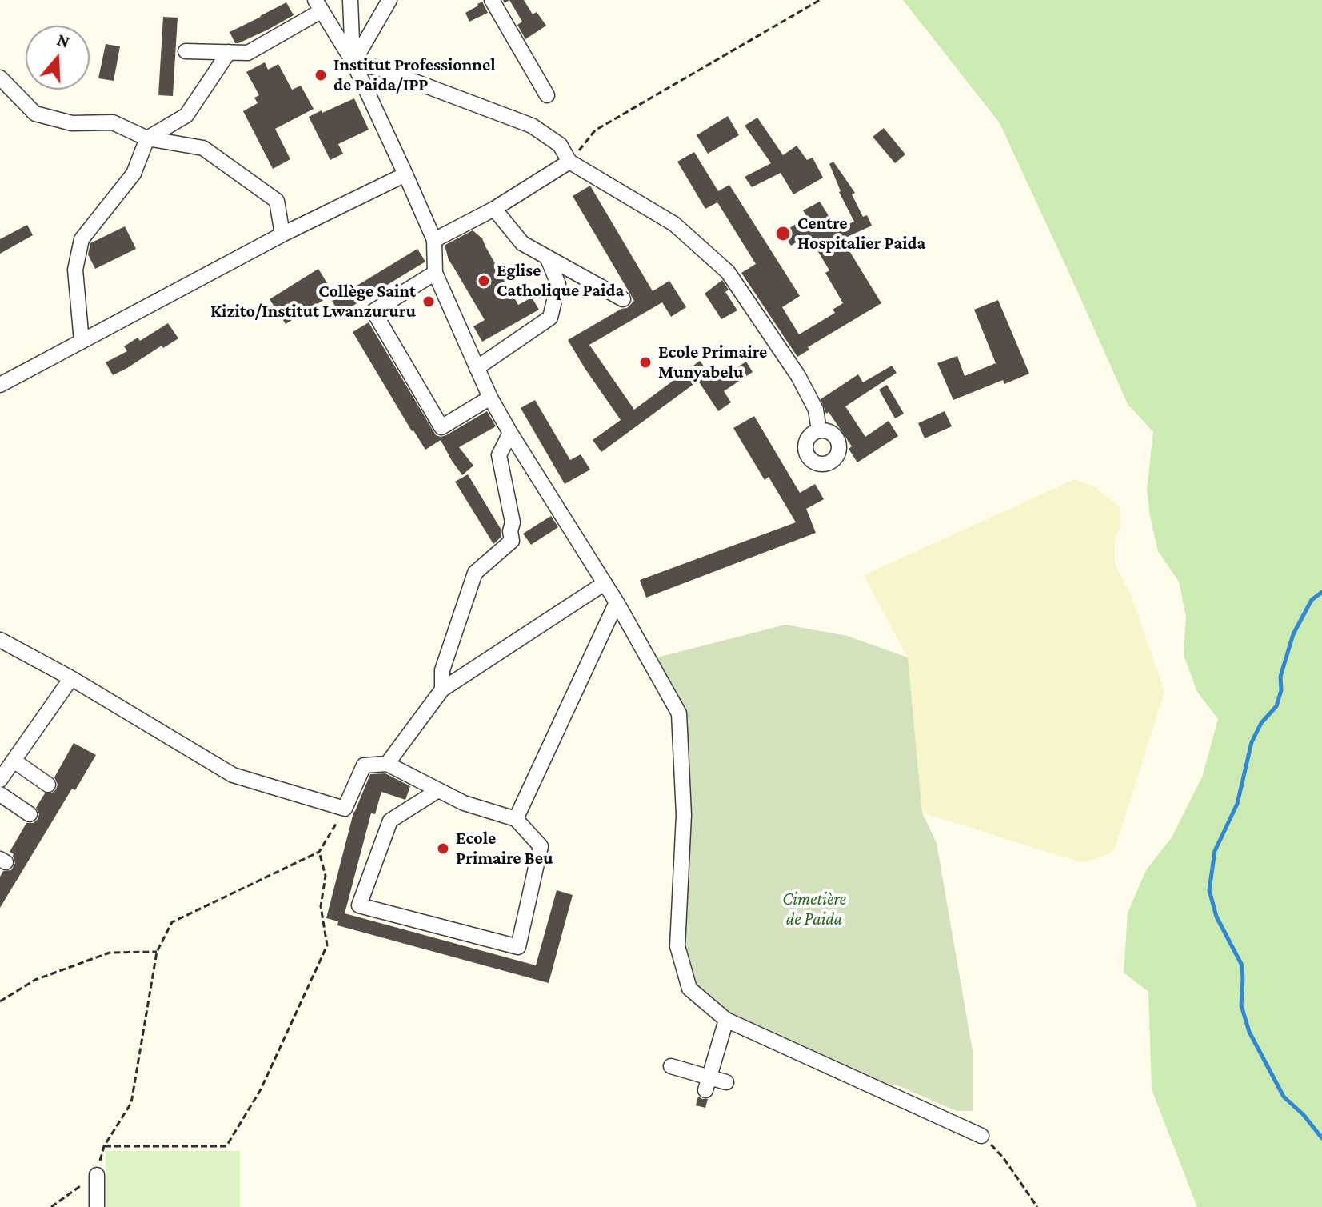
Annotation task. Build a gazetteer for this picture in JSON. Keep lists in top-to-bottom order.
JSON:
{
  "parks": ["Cimetière de Paida"],
  "places": [
    "Institut Professionnel de Paida/IPP",
    "Centre Hospitalier Paida",
    "Eglise Catholique Paida",
    "Collège Saint Kizito/Institut Lwanzururu",
    "Ecole Primaire Munyabelu",
    "Ecole Primaire Beu"
  ],
  "north": "top"
}
